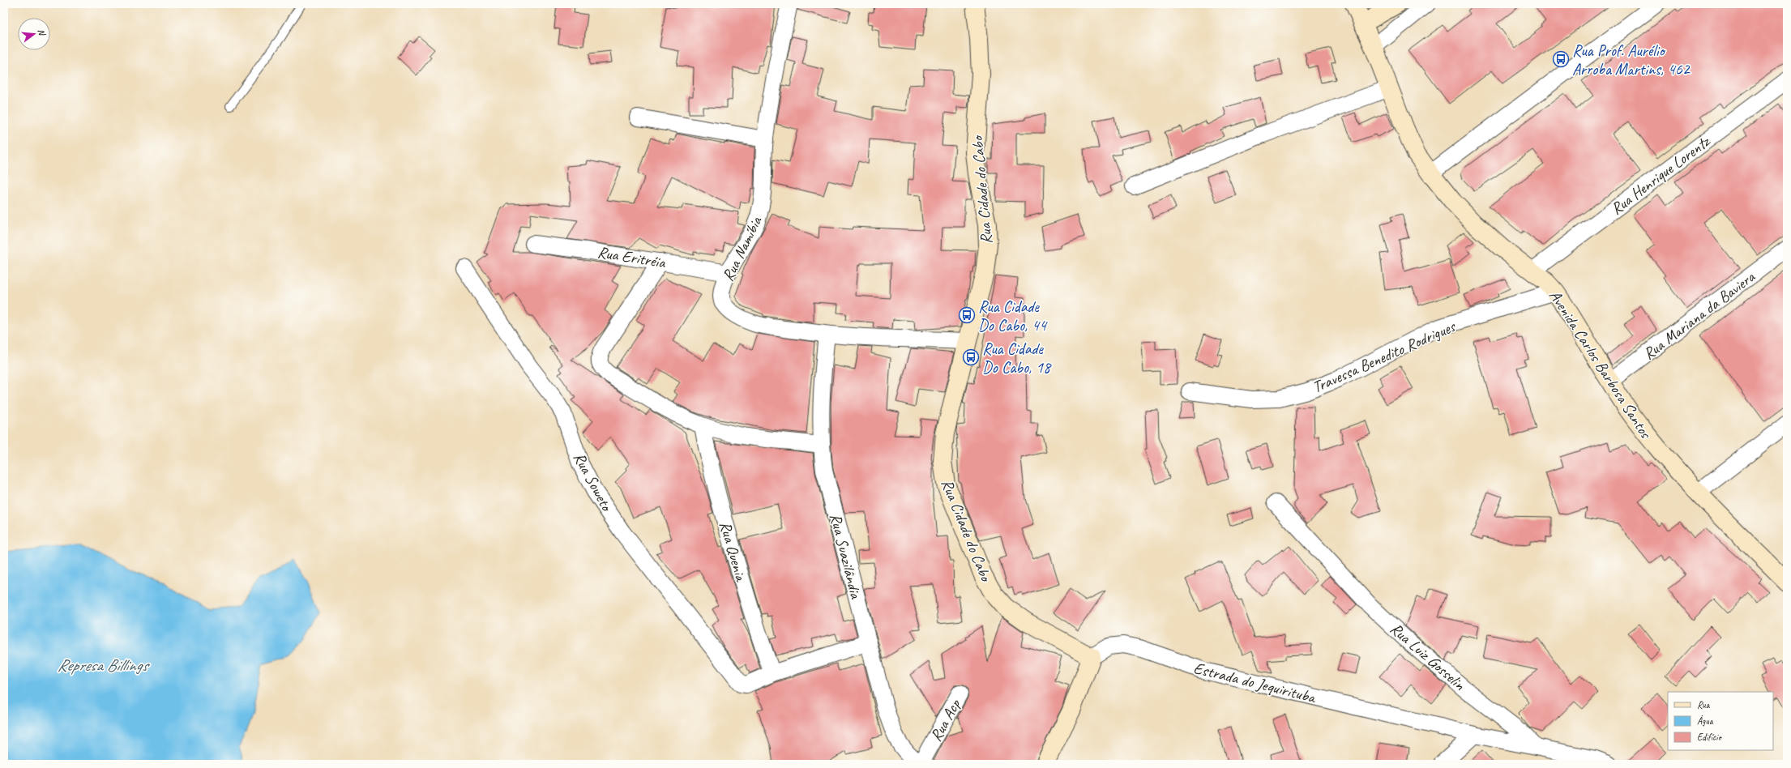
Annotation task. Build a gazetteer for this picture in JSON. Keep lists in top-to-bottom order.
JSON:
{
  "streets": {
    "street": [
      "Rua Henrique Lorentz",
      "Rua Cidade do Cabo",
      "Rua Namíbia",
      "Rua Eritréia",
      "Rua Mariana da Baviera",
      "Travessa Benedito Rodrigues",
      "Avenida Carlos Barbosa Santos",
      "Rua Soweto",
      "Rua Quenia",
      "Rua Suazilândia",
      "Rua Luiz Gosselin",
      "Estrada do Jequirituba",
      "Rua Acp"
    ]
  },
  "crossings": [
    ["Rua Henrique Lorentz", "Avenida Carlos Barbosa Santos"],
    ["Rua Cidade do Cabo", "Rua Namíbia"],
    ["Rua Cidade do Cabo", "Estrada do Jequirituba"],
    ["Rua Namíbia", "Rua Eritréia"],
    ["Rua Namíbia", "Rua Suazilândia"],
    ["Rua Mariana da Baviera", "Avenida Carlos Barbosa Santos"],
    ["Travessa Benedito Rodrigues", "Avenida Carlos Barbosa Santos"],
    ["Rua Soweto", "Rua Quenia"],
    ["Rua Suazilândia", "Rua Acp"],
    ["Rua Luiz Gosselin", "Estrada do Jequirituba"]
  ],
  "water": ["Represa Billings"],
  "places": {
    "bus stop": ["Rua Prof. Aurélio Arroba Martins, 462", "Rua Cidade Do Cabo, 44", "Rua Cidade Do Cabo, 18"]
  },
  "legend": ["Rua", "Água", "Edifício"],
  "north": "right"
}
